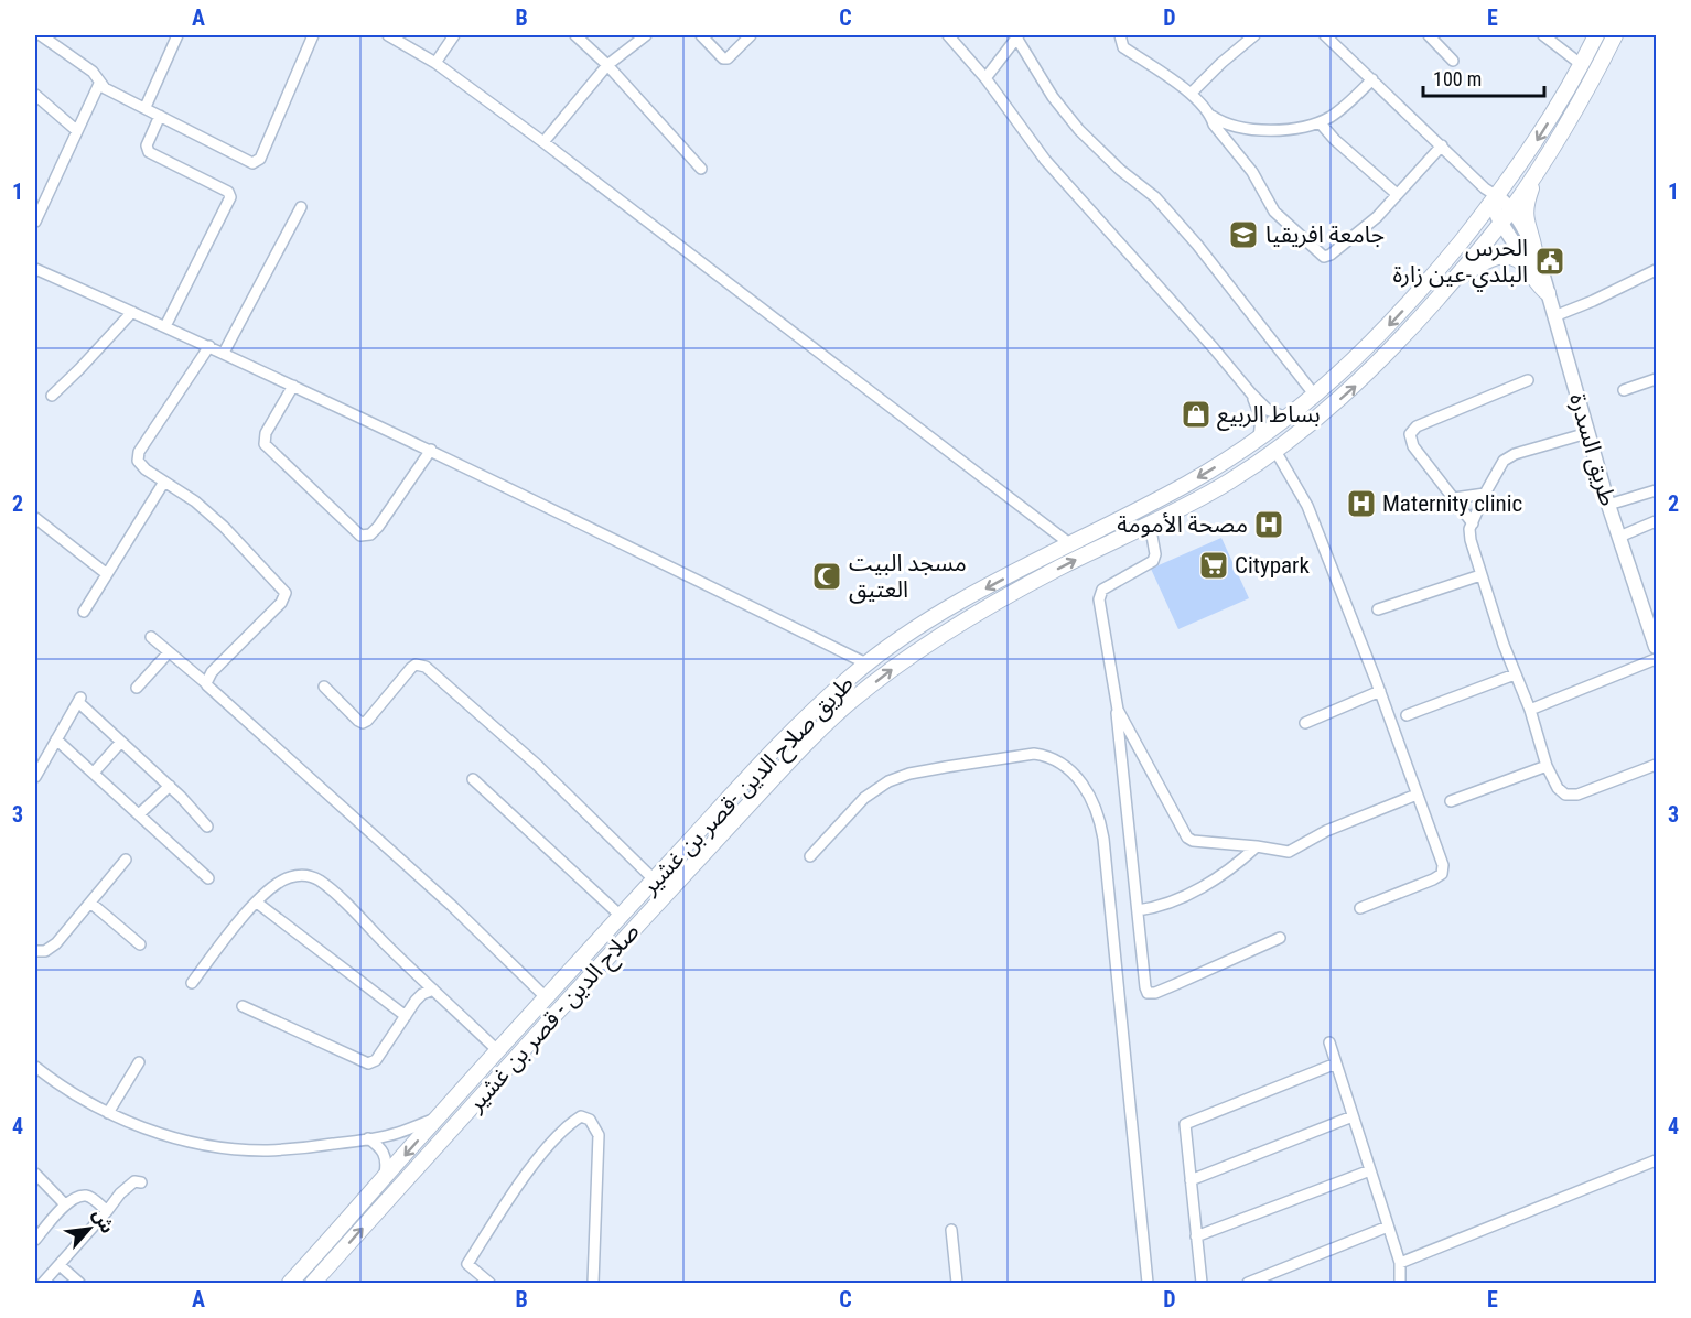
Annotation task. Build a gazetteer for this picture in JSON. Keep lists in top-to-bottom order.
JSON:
{
  "streets": {
    "highway": ["طريق صلاح الدين -قصر بن غشير", "صلاح الدين - قصر بن غشير"],
    "main road": ["طريق السدرة"]
  },
  "crossings": [
    ["طريق السدرة", "طريق صلاح الدين -قصر بن غشير"],
    ["طريق السدرة", "صلاح الدين - قصر بن غشير"]
  ],
  "one_way": ["طريق صلاح الدين -قصر بن غشير", "صلاح الدين - قصر بن غشير"],
  "places": {
    "school or university": ["جامعة افريقيا"],
    "public building": ["الحرس البلدي-عين زارة"],
    "shop": ["بساط الربيع"],
    "hospital": ["Maternity clinic", "مصحة الأمومة"],
    "supermarket": ["Citypark"],
    "mosque": ["مسجد البيت العتيق"]
  },
  "scale_bar": "100 m",
  "north": "top right",
  "grid": {
    "columns": [
      "A",
      "B",
      "C",
      "D",
      "E"
    ],
    "rows": [
      "1",
      "2",
      "3",
      "4"
    ]
  }
}
